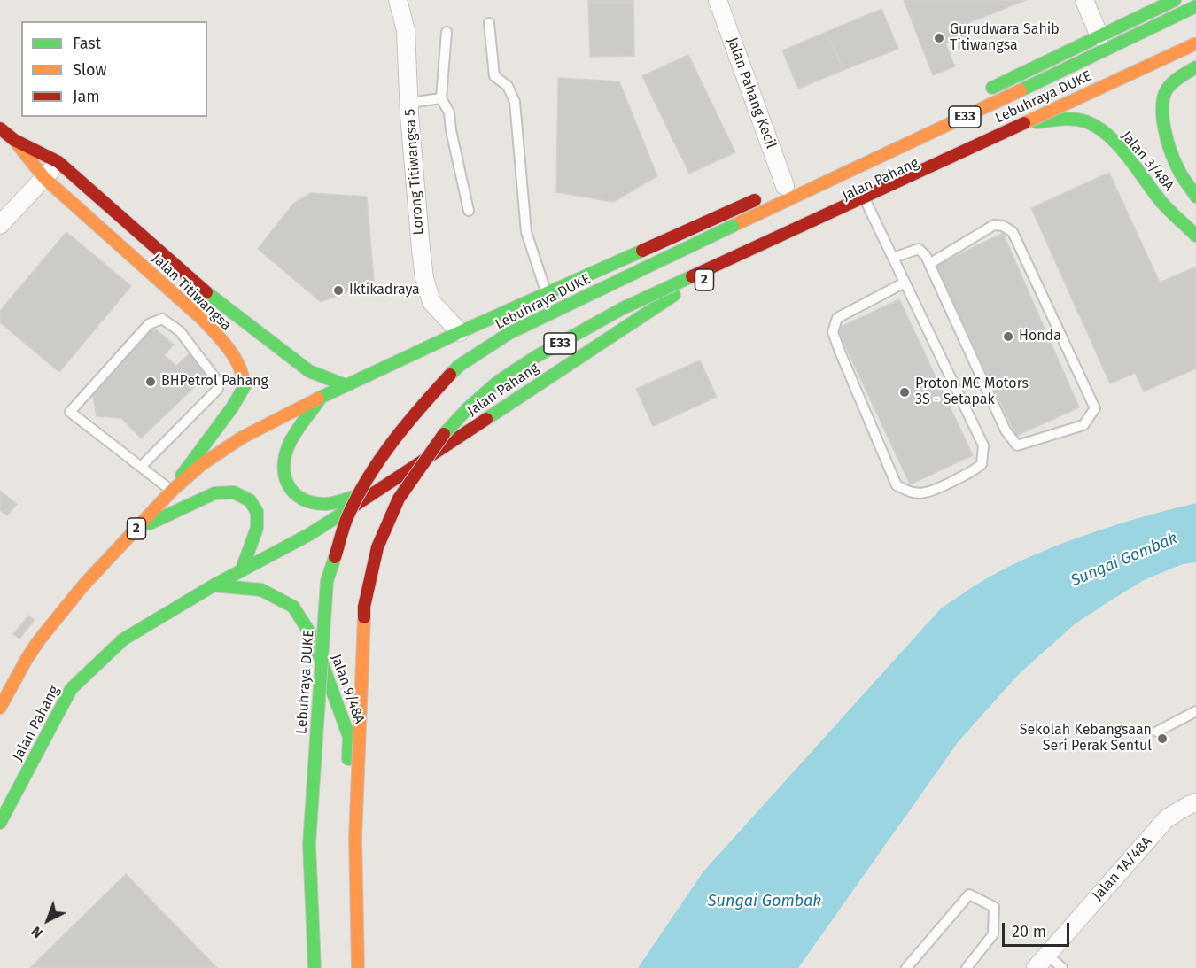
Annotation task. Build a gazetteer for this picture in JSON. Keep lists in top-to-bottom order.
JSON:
{
  "streets": {
    "main road": [
      "Lebuhraya DUKE",
      "E33",
      "Jalan 3/48A",
      "Jalan Pahang",
      "2",
      "Jalan Titiwangsa",
      "Jalan 9/48A"
    ],
    "street": ["Jalan Pahang Kecil", "Lorong Titiwangsa 5", "Jalan 1A/48A"]
  },
  "crossings": [
    ["Jalan Pahang Kecil", "2"],
    ["Lebuhraya DUKE", "Jalan Pahang"],
    ["Jalan 3/48A", "Jalan Pahang"],
    ["Lorong Titiwangsa 5", "2"],
    ["Jalan Pahang", "Jalan 9/48A"],
    ["2", "Jalan Titiwangsa"]
  ],
  "water": ["Sungai Gombak"],
  "places": [
    "Gurudwara Sahib Titiwangsa",
    "Iktikadraya",
    "Honda",
    "BHPetrol Pahang",
    "Proton MC Motors 3S - Setapak",
    "Sekolah Kebangsaan Seri Perak Sentul"
  ],
  "legend": ["Fast", "Slow", "Jam"],
  "scale_bar": "20 m",
  "north": "bottom left"
}
